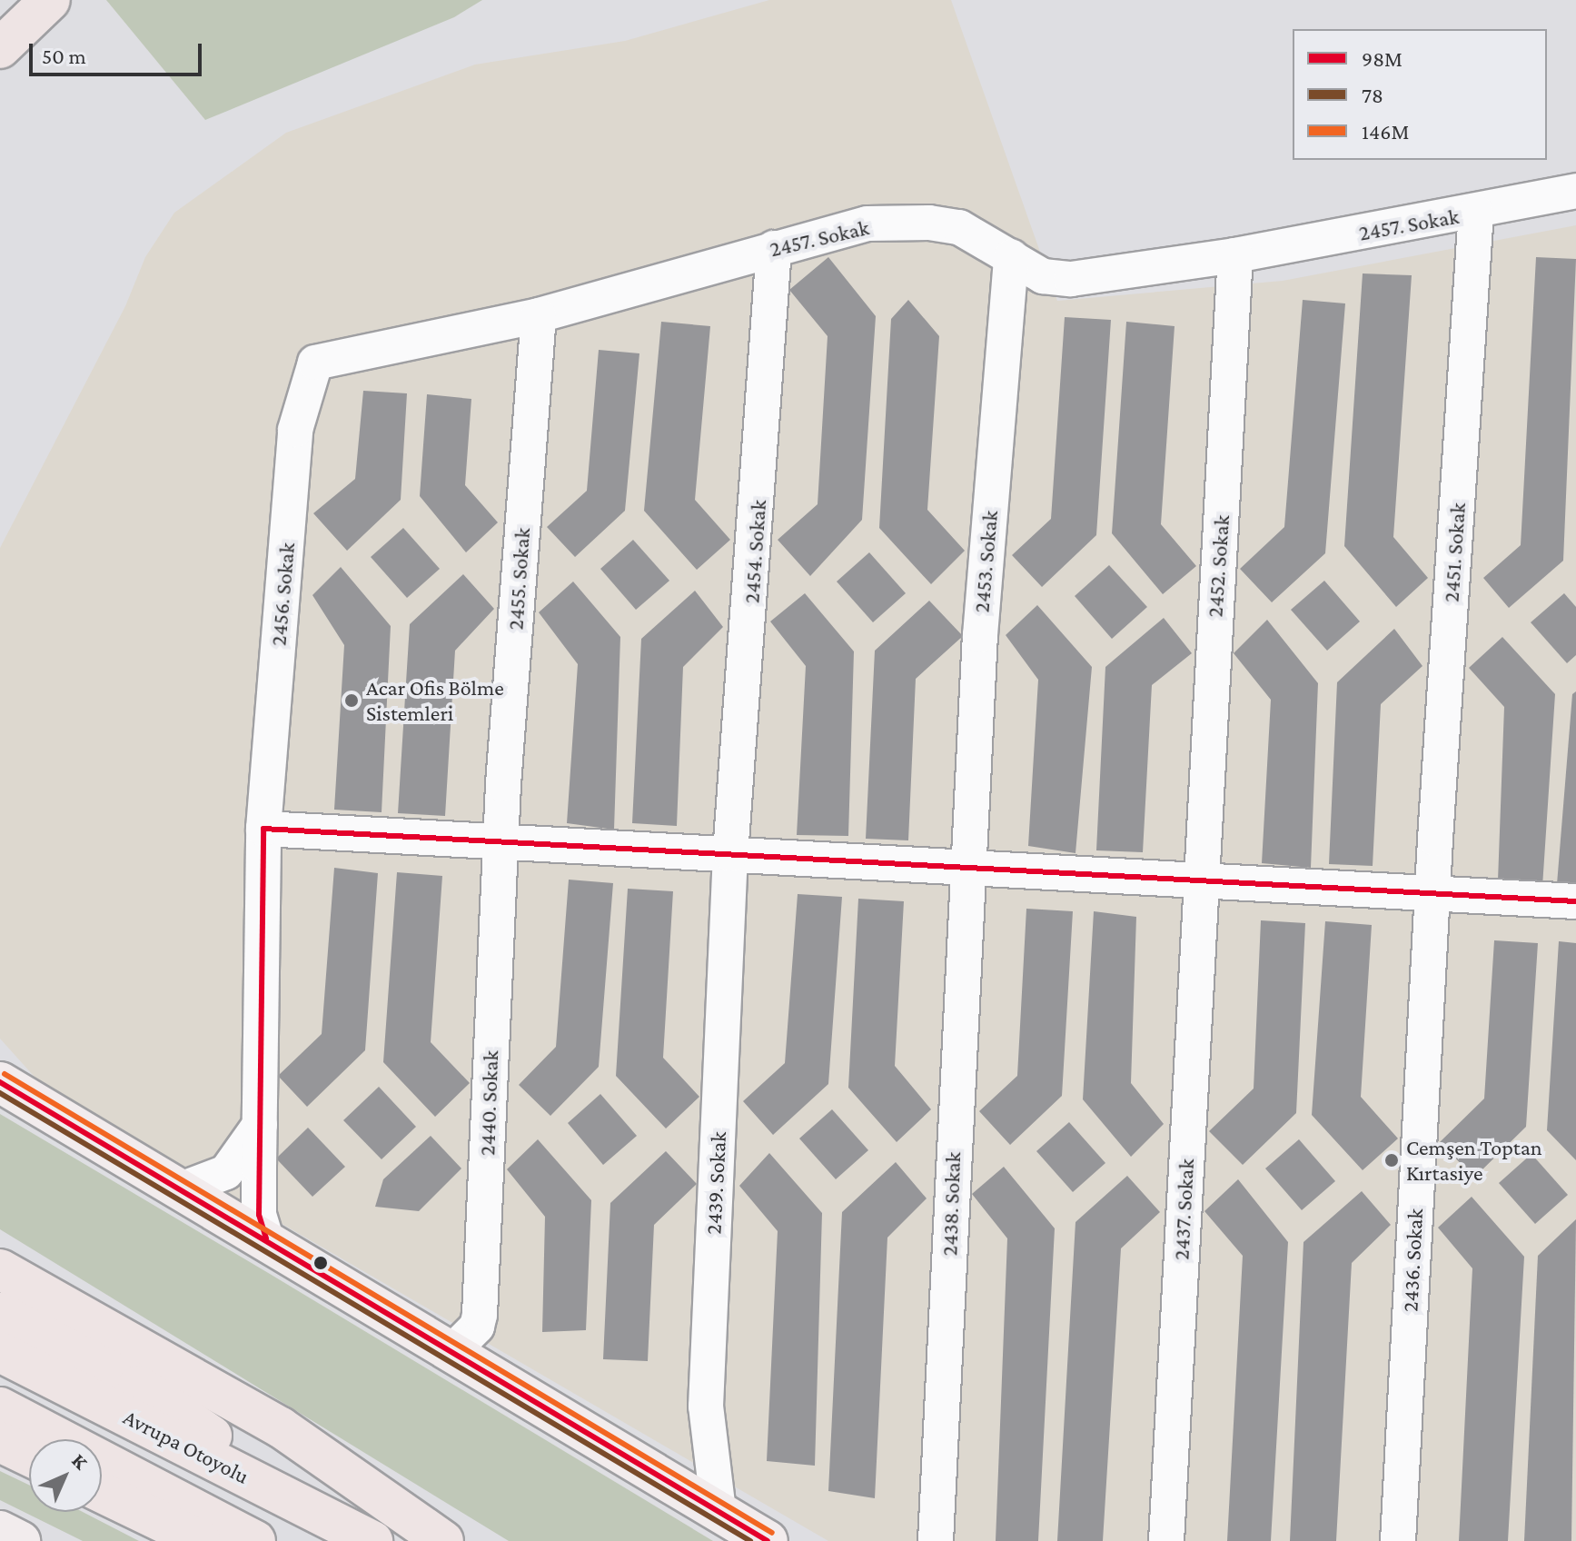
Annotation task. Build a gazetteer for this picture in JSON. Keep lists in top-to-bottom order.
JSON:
{
  "streets": {
    "highway": ["Avrupa Otoyolu"],
    "street": [
      "2457. Sokak",
      "2454. Sokak",
      "2451. Sokak",
      "2453. Sokak",
      "2452. Sokak",
      "2455. Sokak",
      "2456. Sokak",
      "2440. Sokak",
      "2439. Sokak",
      "2438. Sokak",
      "2437. Sokak",
      "2436. Sokak"
    ]
  },
  "crossings": [
    ["2457. Sokak", "2454. Sokak"],
    ["2457. Sokak", "2451. Sokak"],
    ["2457. Sokak", "2453. Sokak"],
    ["2457. Sokak", "2452. Sokak"],
    ["2457. Sokak", "2455. Sokak"],
    ["2457. Sokak", "2456. Sokak"],
    ["2454. Sokak", "2439. Sokak"],
    ["2451. Sokak", "2436. Sokak"],
    ["2453. Sokak", "2438. Sokak"],
    ["2452. Sokak", "2437. Sokak"],
    ["2455. Sokak", "2440. Sokak"]
  ],
  "places": ["Acar Ofis Bölme Sistemleri", "Cemşen Toptan Kırtasiye"],
  "lines": ["transit line 98M", "transit line 146M", "transit line 78"],
  "legend": ["98M", "78", "146M"],
  "scale_bar": "50 m",
  "north": "top right"
}
